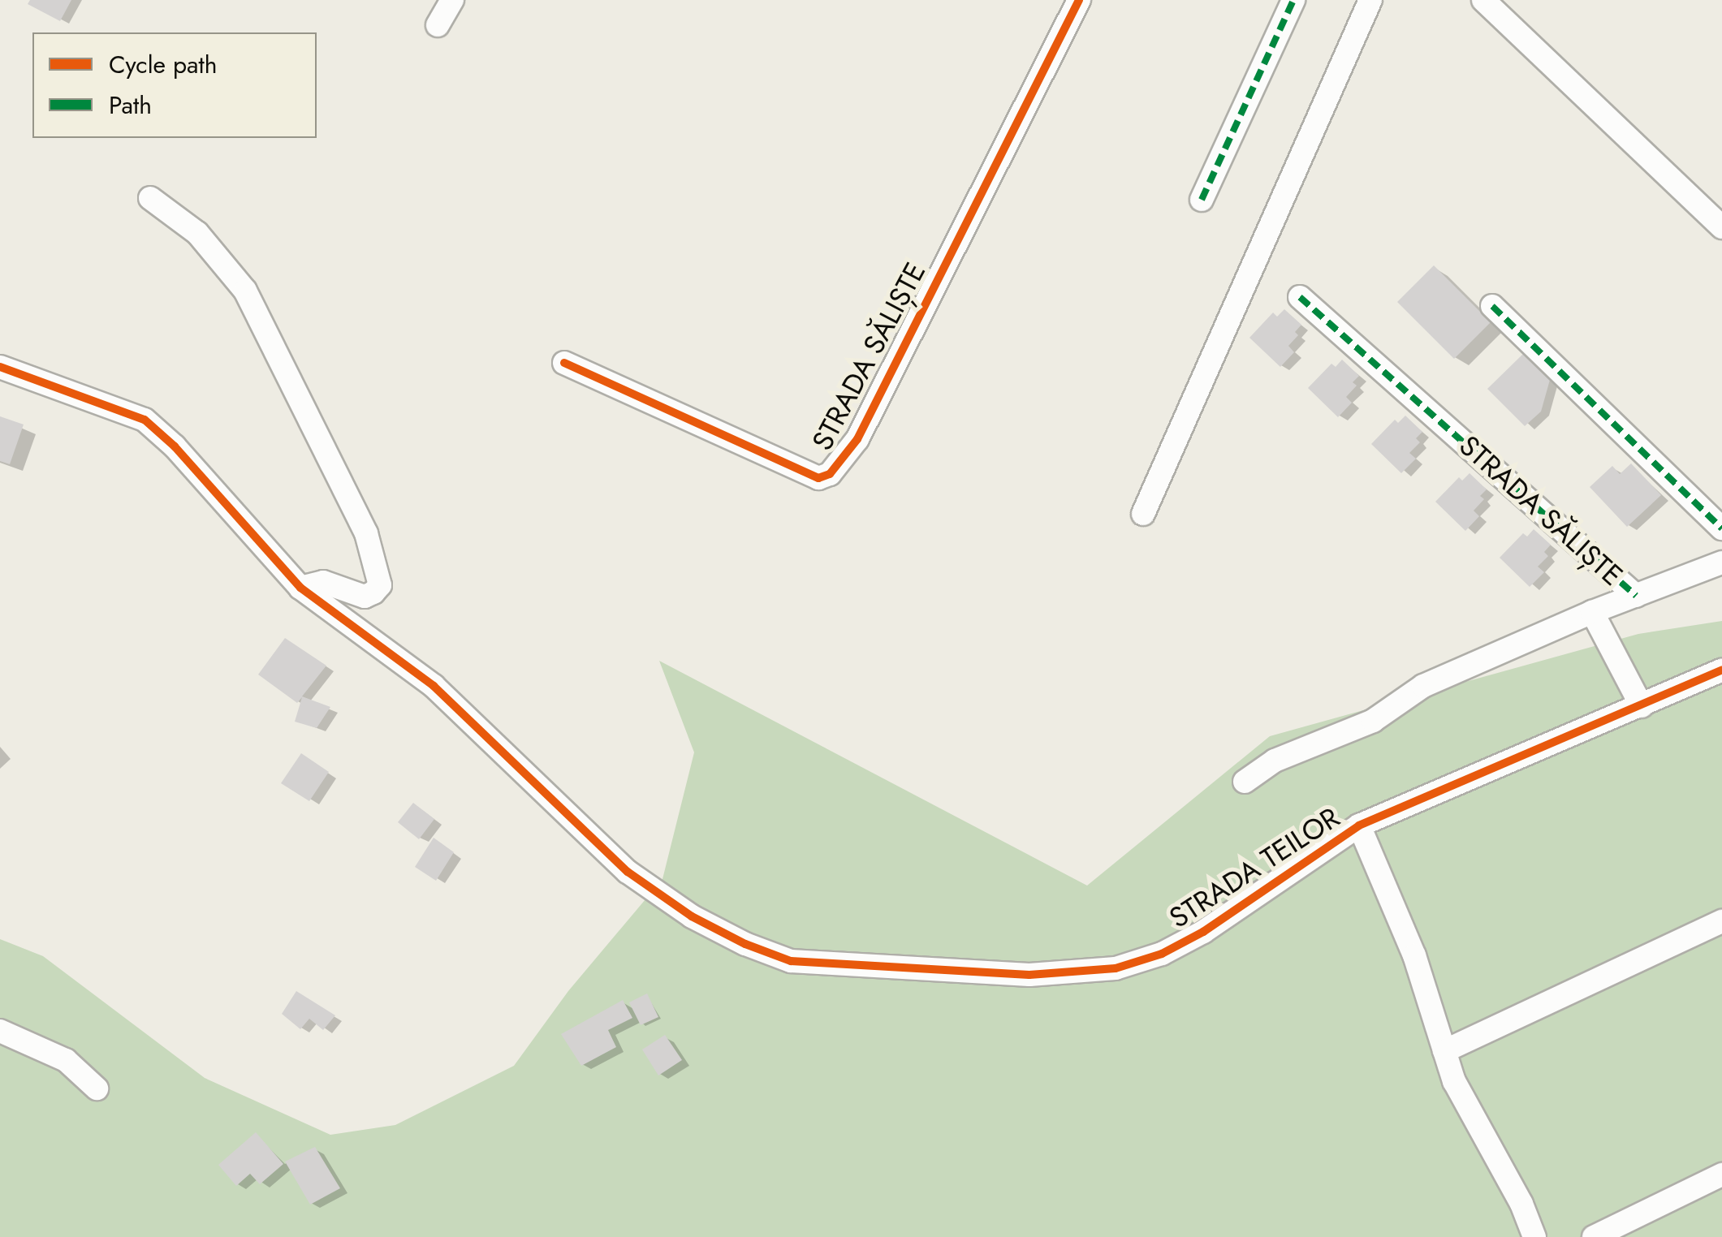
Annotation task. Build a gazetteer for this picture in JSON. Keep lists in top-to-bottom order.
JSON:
{
  "streets": {
    "street": ["STRADA SĂLIȘTE", "STRADA TEILOR"]
  },
  "legend": ["Cycle path", "Path"]
}
